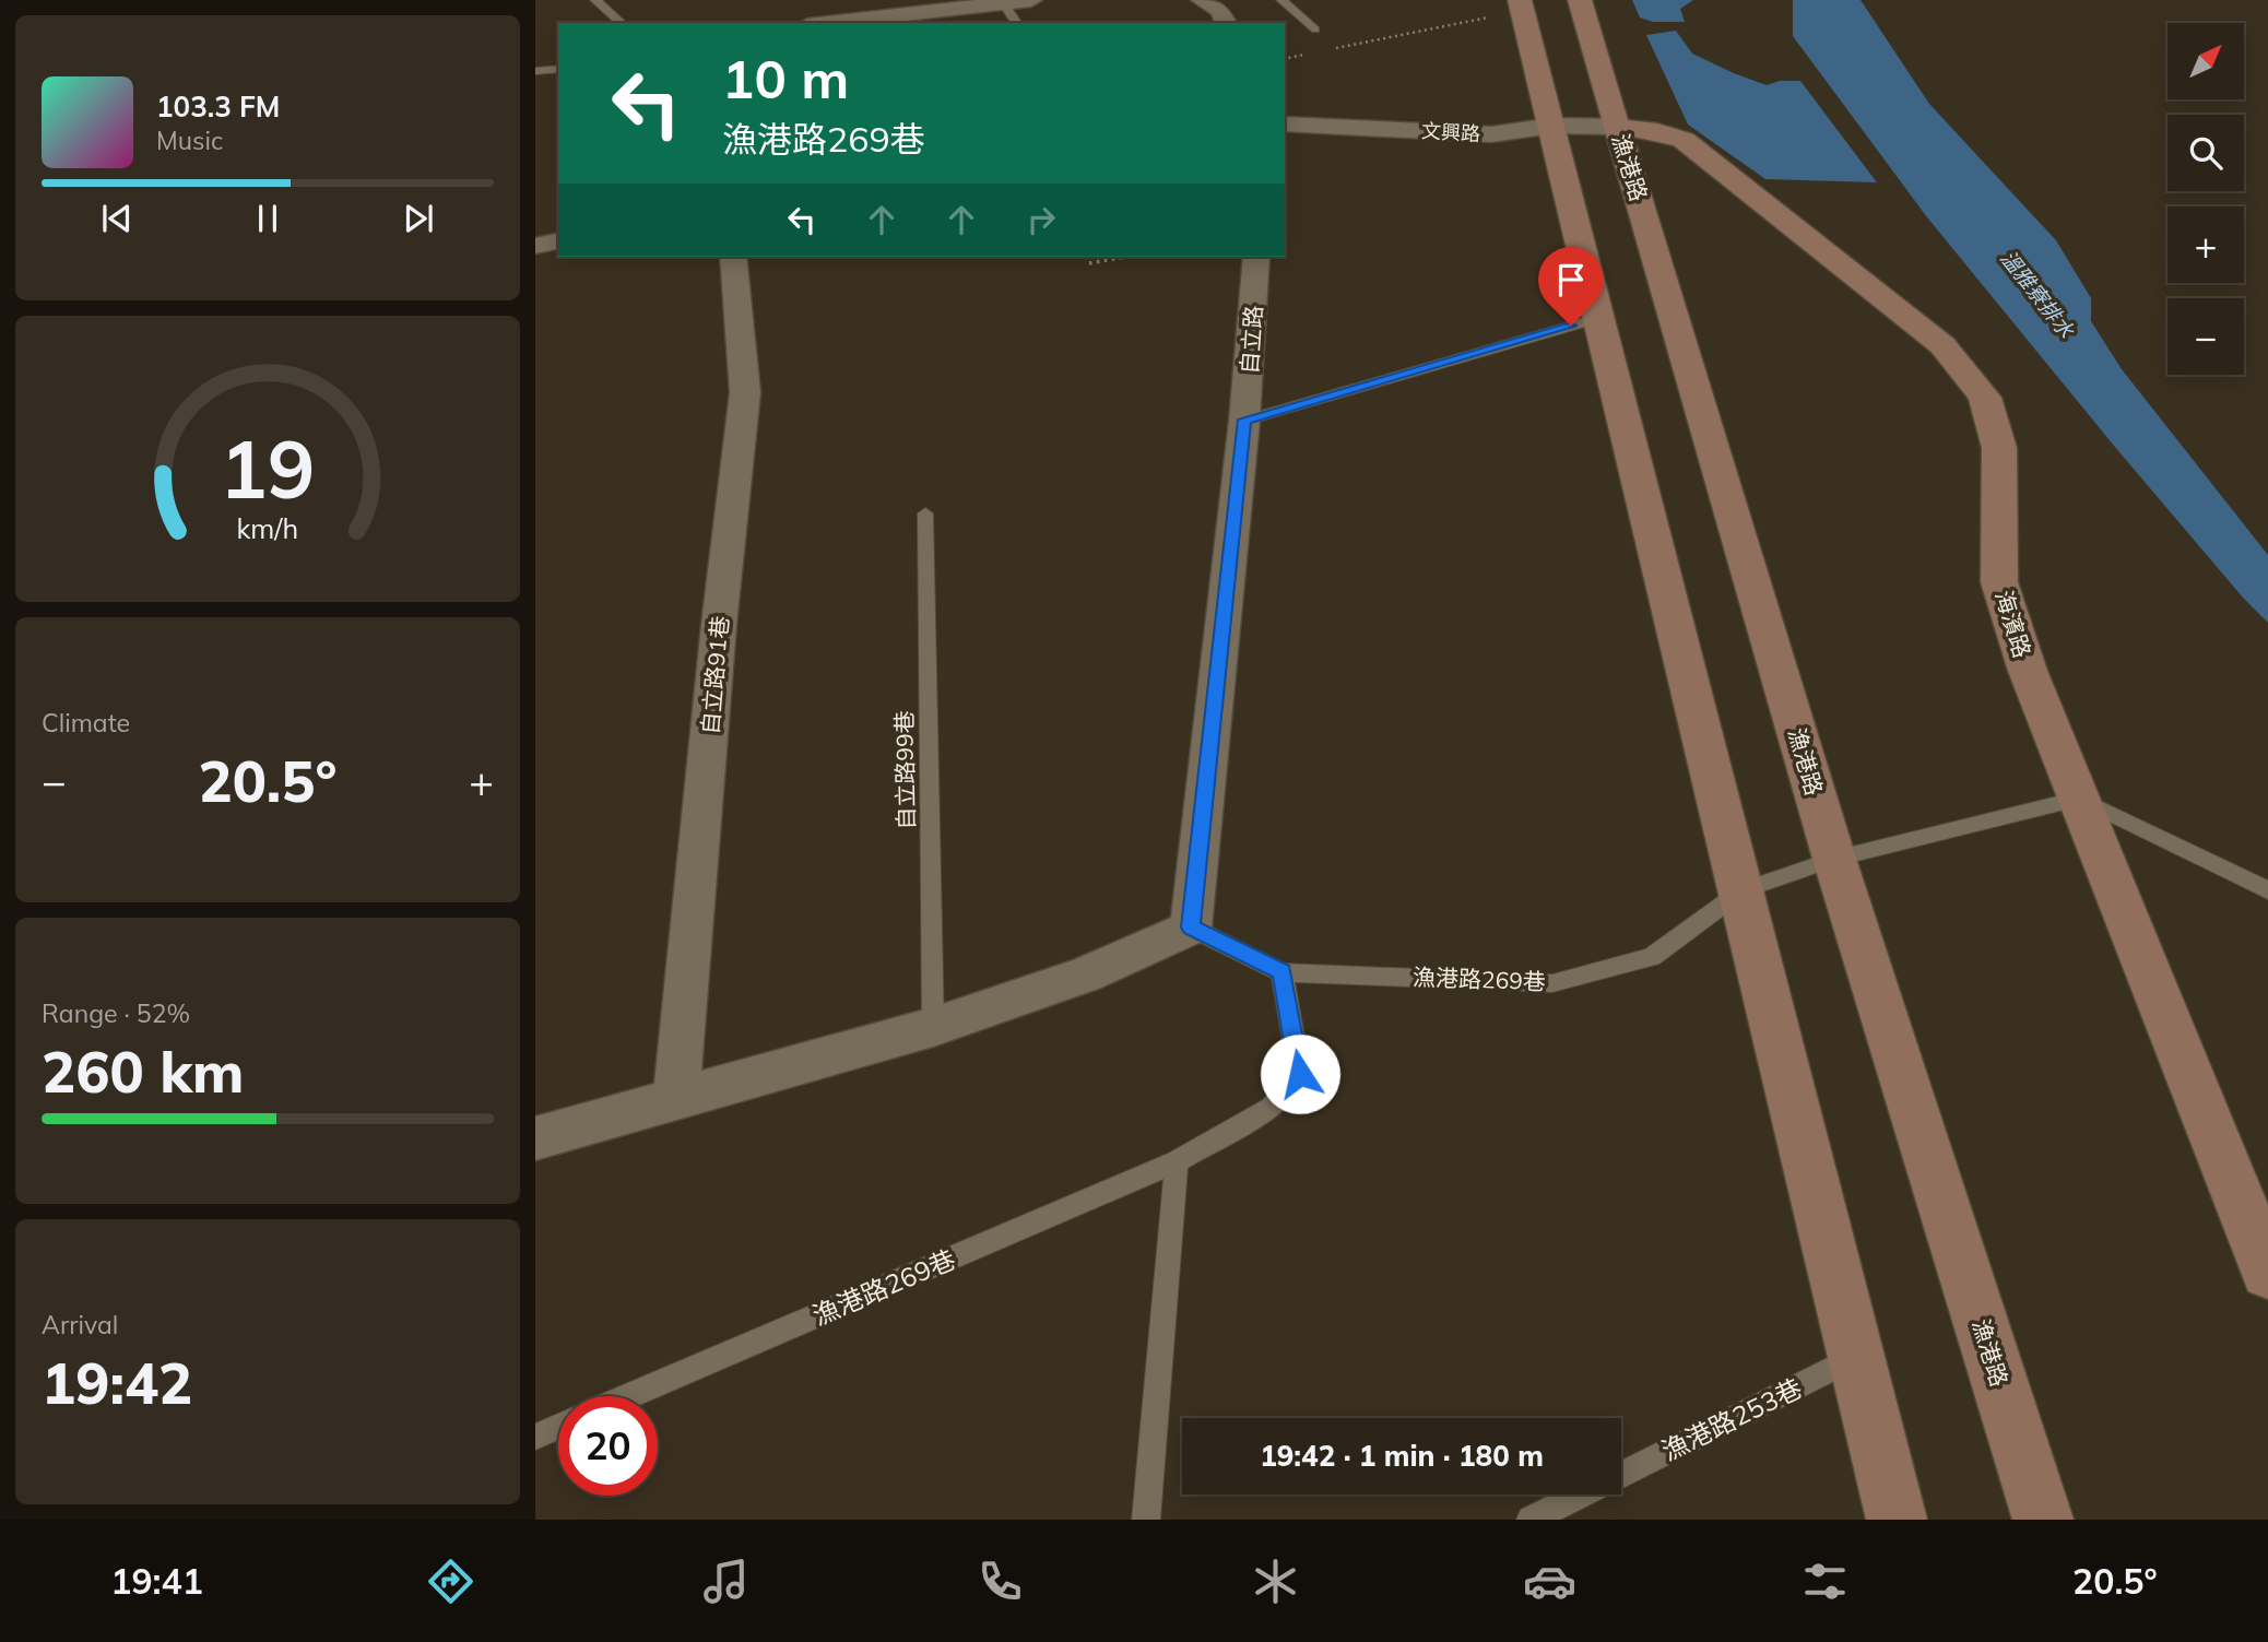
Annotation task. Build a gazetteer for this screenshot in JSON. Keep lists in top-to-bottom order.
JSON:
{
  "streets": {
    "street": [
      "文興路",
      "漁港路",
      "自立路",
      "海濱路",
      "自立路91巷"
    ],
    "lane": ["自立路99巷", "漁港路269巷", "漁港路253巷"]
  },
  "crossings": [
    ["文興路", "漁港路"],
    ["文興路", "海濱路"],
    ["漁港路", "海濱路"],
    ["漁港路", "漁港路269巷"],
    ["自立路", "漁港路269巷"],
    ["海濱路", "漁港路269巷"]
  ],
  "water": ["溫雅寮排水"],
  "north": "top right",
  "page": {
    "map_buttons": ["+", "−"],
    "turn": ["10 m", "漁港路269巷"],
    "song": ["103.3 FM", "Music"],
    "tile": [
      "Climate",
      ["Range · 52%", "260 km"],
      ["Arrival", "19:42"]
    ],
    "heat": ["−", "20.5°", "+"],
    "limit": "20",
    "trip": "19:42 · 1 min · 180 m",
    "tabs": ["19:41", "20.5°"],
    "gauge": ["19", "km/h"]
  }
}
